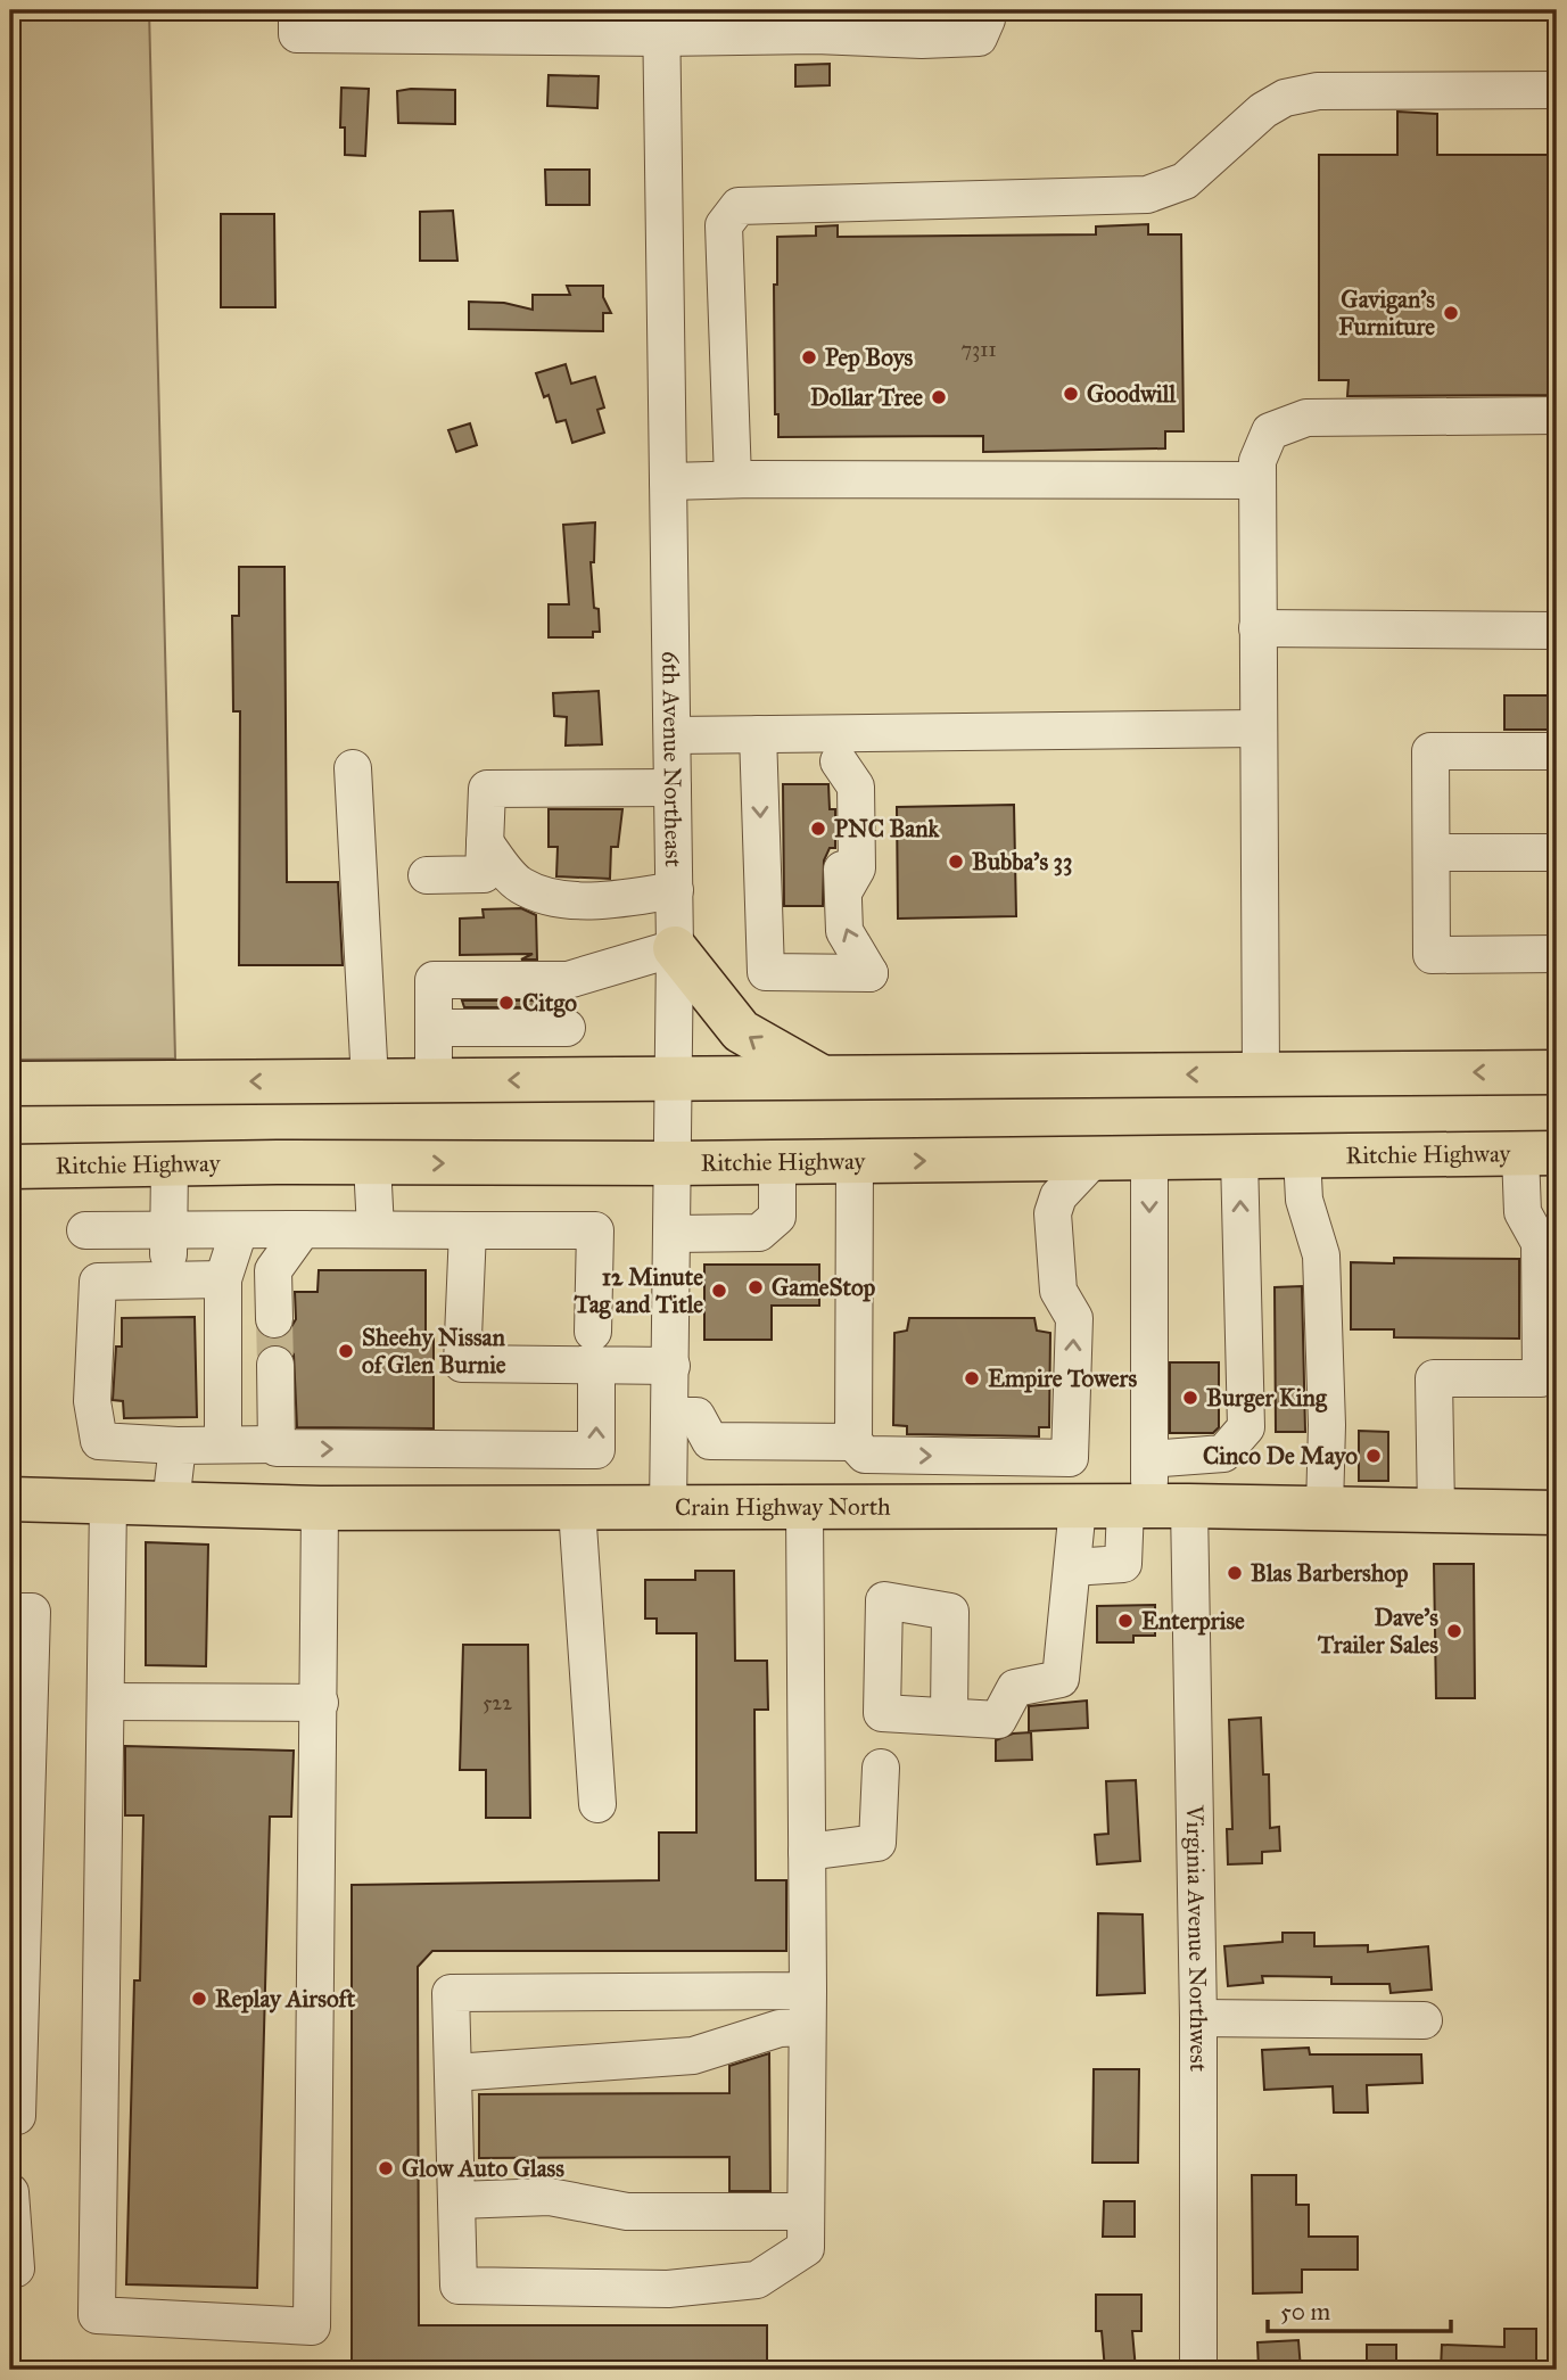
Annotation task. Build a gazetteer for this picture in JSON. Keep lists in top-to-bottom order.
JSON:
{
  "streets": {
    "main road": ["Ritchie Highway", "Crain Highway North"],
    "street": ["6th Avenue Northeast", "Virginia Avenue Northwest"]
  },
  "crossings": [
    ["6th Avenue Northeast", "Ritchie Highway"],
    ["6th Avenue Northeast", "Crain Highway North"],
    ["Crain Highway North", "Virginia Avenue Northwest"]
  ],
  "places": [
    "Gavigan's Furniture",
    "Pep Boys",
    "Goodwill",
    "Dollar Tree",
    "PNC Bank",
    "Bubba's 33",
    "Citgo",
    "GameStop",
    "12 Minute Tag and Title",
    "Sheehy Nissan of Glen Burnie",
    "Empire Towers",
    "Burger King",
    "Cinco De Mayo",
    "Blas Barbershop",
    "Enterprise",
    "Dave's Trailer Sales",
    "Replay Airsoft",
    "Glow Auto Glass"
  ],
  "house_numbers": ["7311", "522"],
  "scale_bar": "50 m"
}
